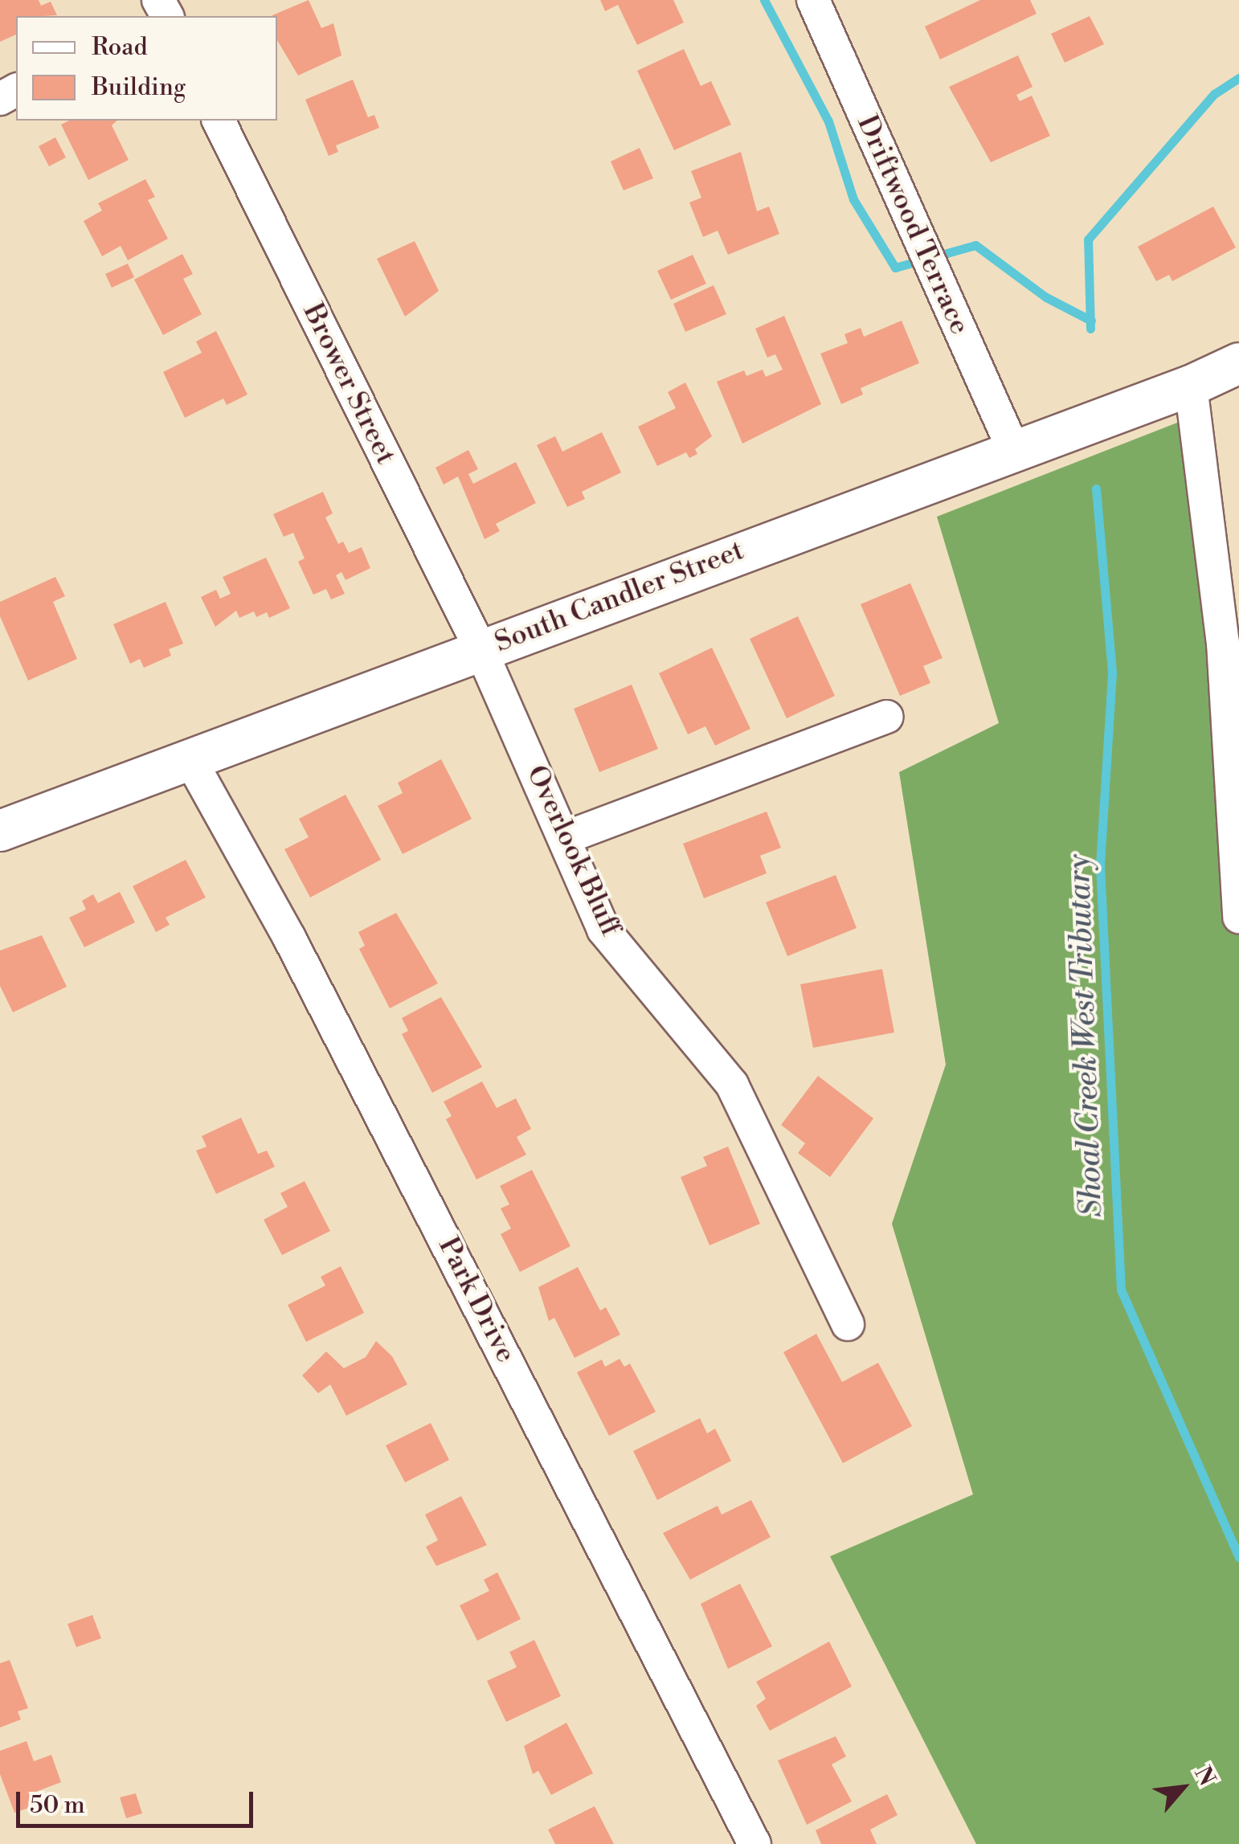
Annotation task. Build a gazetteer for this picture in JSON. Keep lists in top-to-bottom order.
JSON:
{
  "streets": {
    "main road": ["South Candler Street"],
    "street": [
      "Driftwood Terrace",
      "Brower Street",
      "Overlook Bluff",
      "Park Drive"
    ]
  },
  "crossings": [
    ["Driftwood Terrace", "South Candler Street"],
    ["Brower Street", "South Candler Street"],
    ["Brower Street", "Overlook Bluff"],
    ["South Candler Street", "Overlook Bluff"],
    ["South Candler Street", "Park Drive"]
  ],
  "water": ["Shoal Creek West Tributary"],
  "legend": ["Road", "Building"],
  "scale_bar": "50 m",
  "north": "top right"
}
